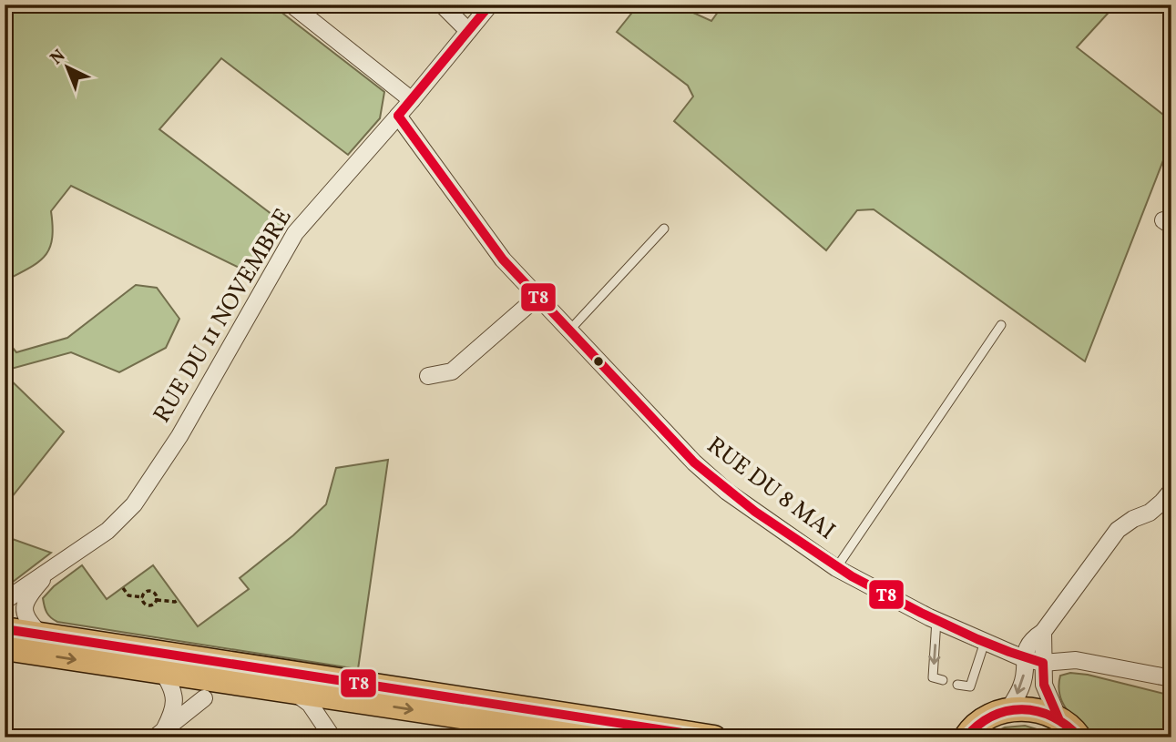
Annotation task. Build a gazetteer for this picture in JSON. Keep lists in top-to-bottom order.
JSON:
{
  "streets": {
    "street": ["RUE DU 11 NOVEMBRE", "RUE DU 8 MAI"]
  },
  "crossings": [
    ["RUE DU 11 NOVEMBRE", "RUE DU 8 MAI"]
  ],
  "lines": ["transit line T8"],
  "north": "top left"
}
